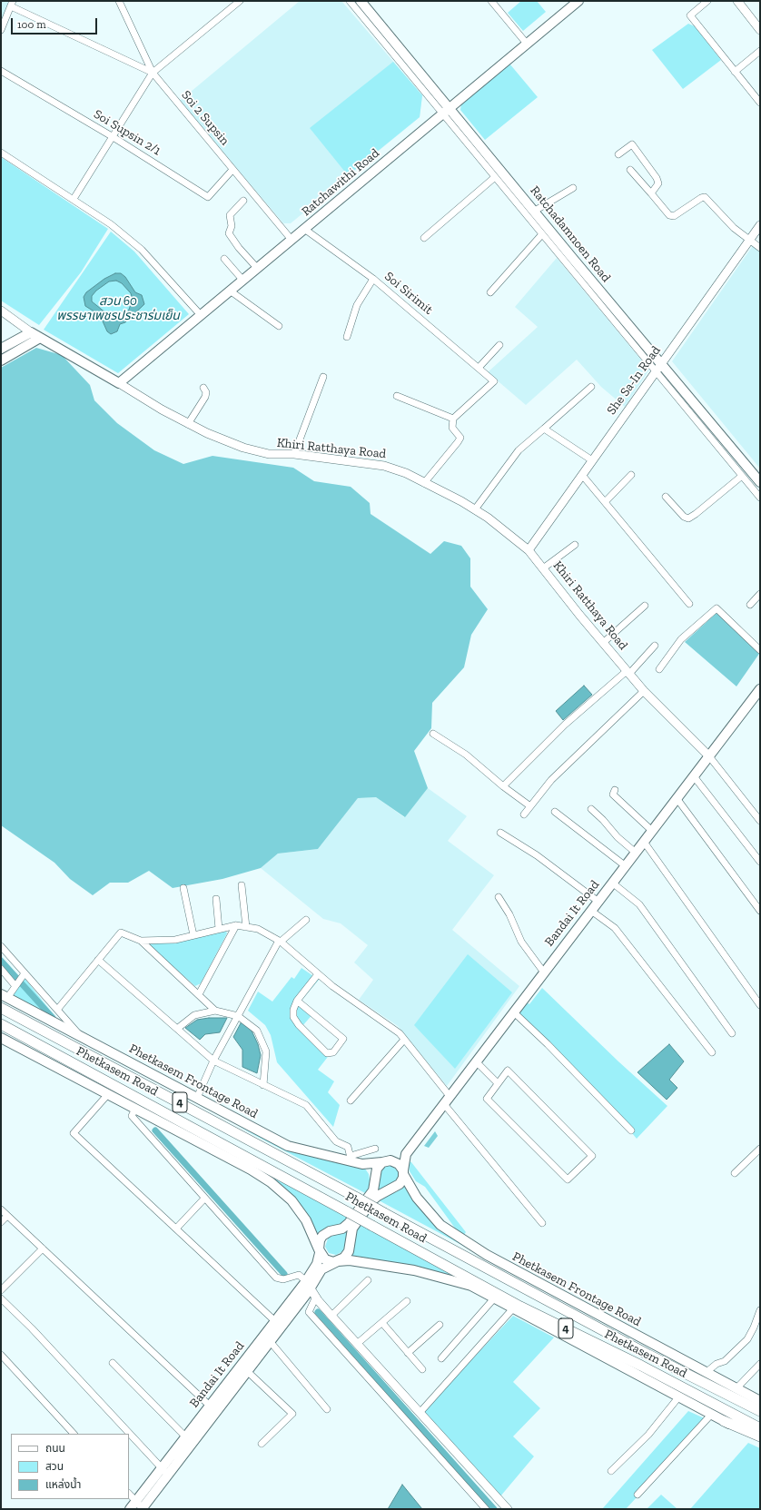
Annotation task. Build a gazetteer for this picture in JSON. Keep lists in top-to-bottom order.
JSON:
{
  "streets": {
    "highway": ["Phetkasem Road", "4"],
    "main road": [
      "Ratchawithi Road",
      "Ratchadamnoen Road",
      "Khiri Ratthaya Road",
      "Bandai It Road",
      "Phetkasem Frontage Road"
    ],
    "street": [
      "Soi 2 Supsin",
      "Soi Supsin 2/1",
      "Soi Sirimit",
      "She Sa-In Road"
    ]
  },
  "crossings": [
    ["Soi 2 Supsin", "Soi Supsin 2/1"],
    ["Soi 2 Supsin", "Ratchawithi Road"],
    ["Ratchawithi Road", "Ratchadamnoen Road"],
    ["Ratchawithi Road", "Soi Sirimit"],
    ["Ratchawithi Road", "Khiri Ratthaya Road"],
    ["Ratchadamnoen Road", "She Sa-In Road"],
    ["She Sa-In Road", "Khiri Ratthaya Road"],
    ["Khiri Ratthaya Road", "Bandai It Road"],
    ["Bandai It Road", "Phetkasem Frontage Road"],
    ["Bandai It Road", "4"]
  ],
  "parks": ["สวน 60 พรรษาเพชรประชาร่มเย็น"],
  "legend": ["ถนน", "สวน", "แหล่งน้ำ"],
  "scale_bar": "100 m"
}
